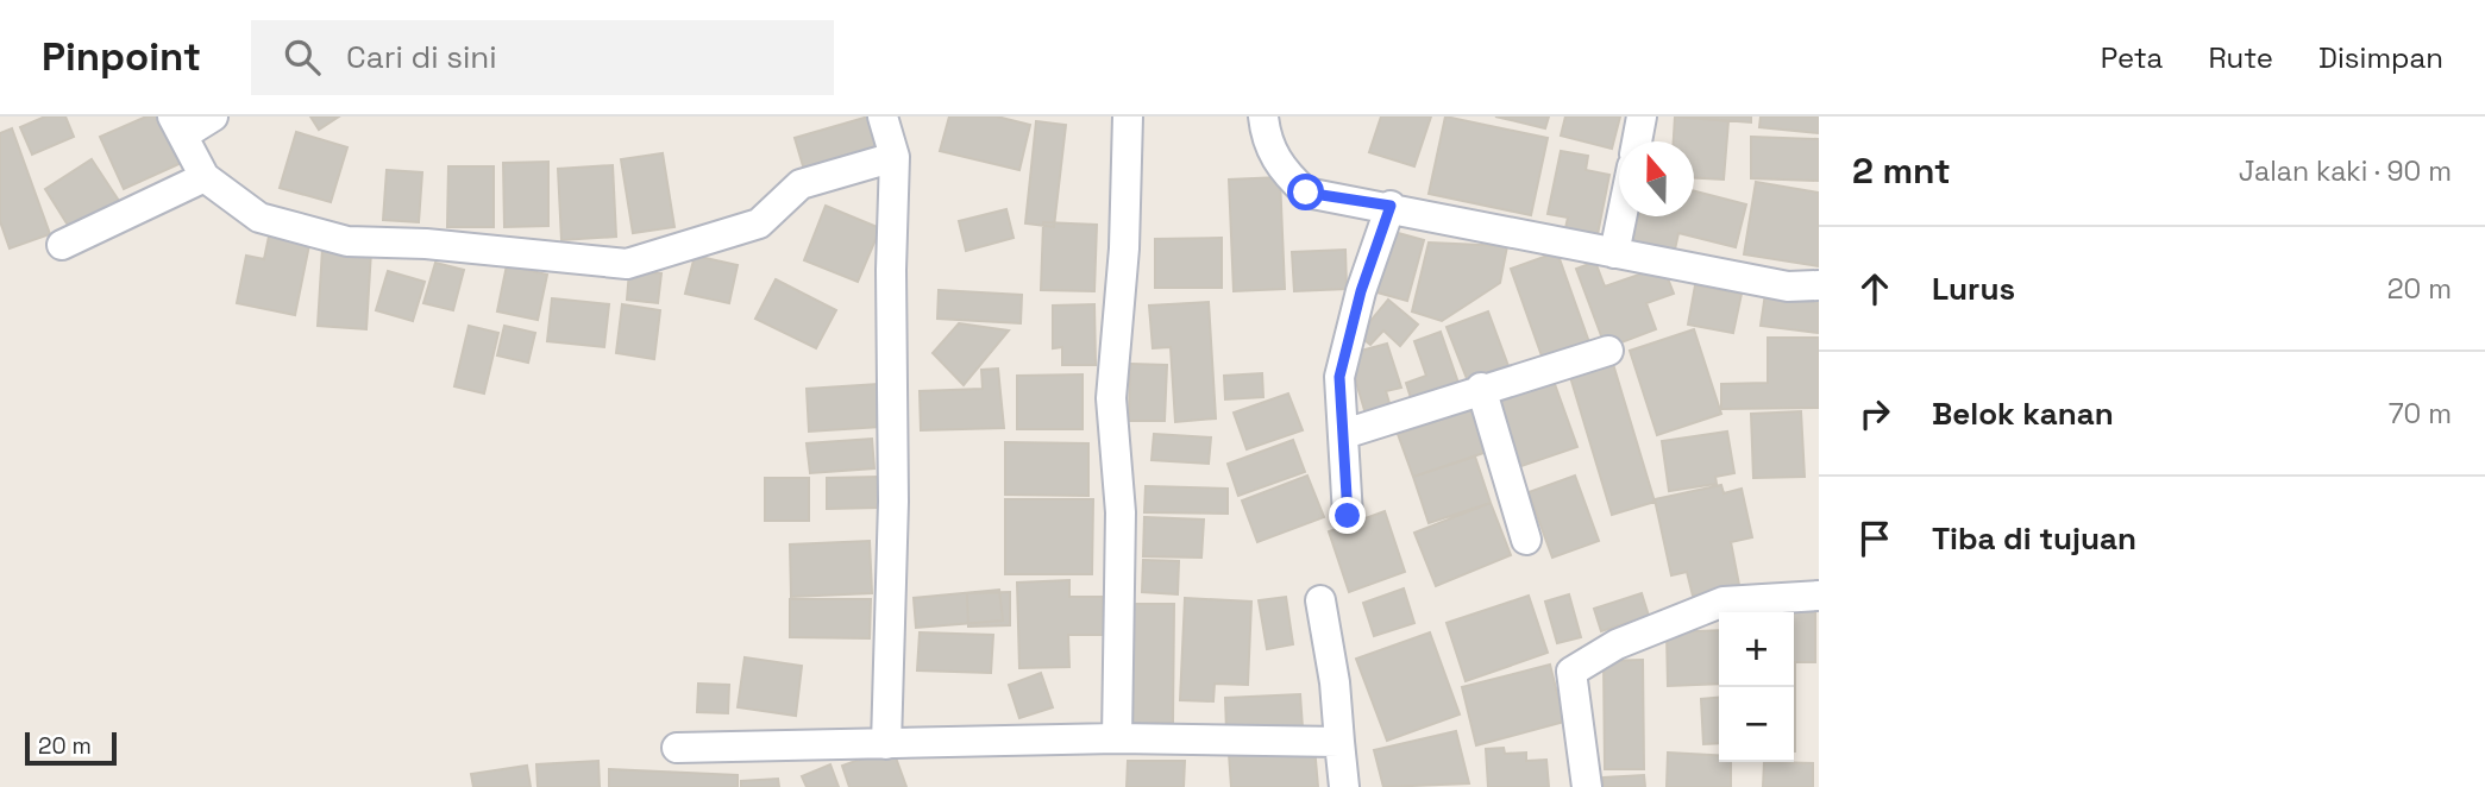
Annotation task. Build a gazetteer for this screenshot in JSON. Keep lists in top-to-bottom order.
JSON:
{
  "scale_bar": "20 m",
  "north": "top",
  "page": {
    "header": "Pinpoint",
    "search": "Cari di sini",
    "nav": ["Peta", "Rute", "Disimpan"],
    "heading": ["2 mnt", "Jalan kaki · 90 m"],
    "list": [
      ["Lurus", "20 m"],
      ["Belok kanan", "70 m"],
      "Tiba di tujuan"
    ],
    "map_buttons": ["+", "−"],
    "scale": "20 m"
  }
}
